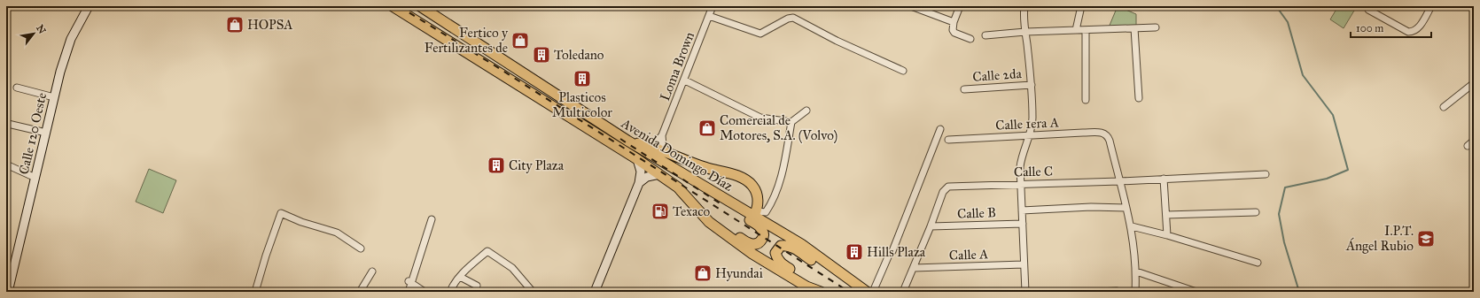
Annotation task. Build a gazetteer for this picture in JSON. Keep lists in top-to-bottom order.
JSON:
{
  "streets": {
    "main road": ["Avenida Domingo Díaz"],
    "street": [
      "Loma Brown",
      "Calle 2da",
      "Calle 1era A",
      "Calle 120 Oeste",
      "Calle C",
      "Calle B",
      "Calle A"
    ]
  },
  "crossings": [
    ["Calle 1era A", "Calle C"],
    ["Calle C", "Calle B"]
  ],
  "places": {
    "shop": [
      "HOPSA",
      "Fertico y Fertilizantes de",
      "Comercial de Motores, S.A. (Volvo)",
      "Hyundai"
    ],
    "building": [
      "Toledano",
      "Plasticos Multicolor",
      "City Plaza",
      "Hills Plaza"
    ],
    "fuel station": ["Texaco"],
    "school or university": ["I.P.T. Ángel Rubio"]
  },
  "scale_bar": "100 m",
  "north": "top right"
}
